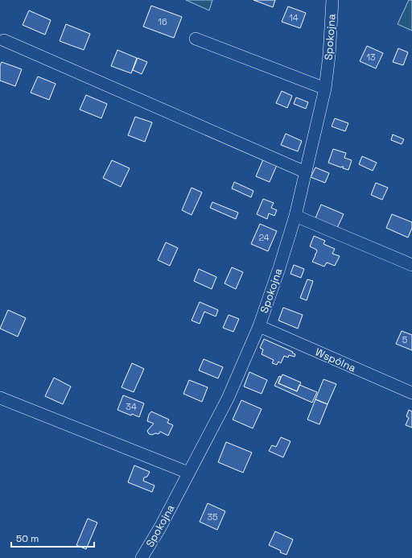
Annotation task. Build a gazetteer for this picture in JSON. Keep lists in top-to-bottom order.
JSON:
{
  "streets": {
    "street": ["Spokojna", "Wspólna"]
  },
  "crossings": [
    ["Spokojna", "Wspólna"]
  ],
  "house_numbers": [
    "14",
    "16",
    "13",
    "24",
    "5",
    "34",
    "35"
  ],
  "scale_bar": "50 m"
}
